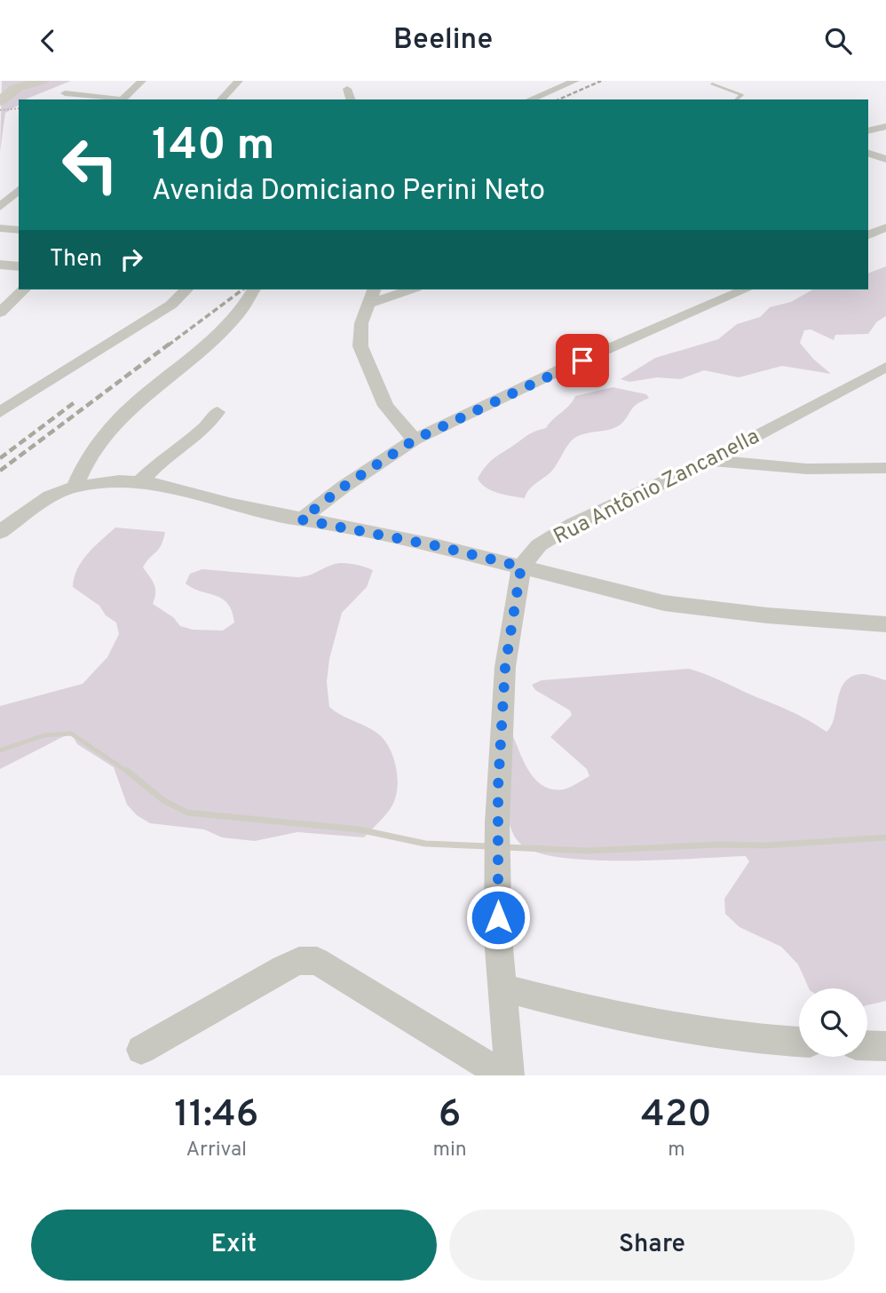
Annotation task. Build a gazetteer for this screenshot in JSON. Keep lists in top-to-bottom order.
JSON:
{
  "streets": {
    "street": ["Rua Antônio Zancanella"]
  },
  "page": {
    "header": "Beeline",
    "turn": ["140 m", "Avenida Domiciano Perini Neto"],
    "then": "Then",
    "eta": [
      "11:46",
      "Arrival",
      "6",
      "min",
      "420",
      "m"
    ],
    "buttons": ["Exit", "Share"]
  }
}
